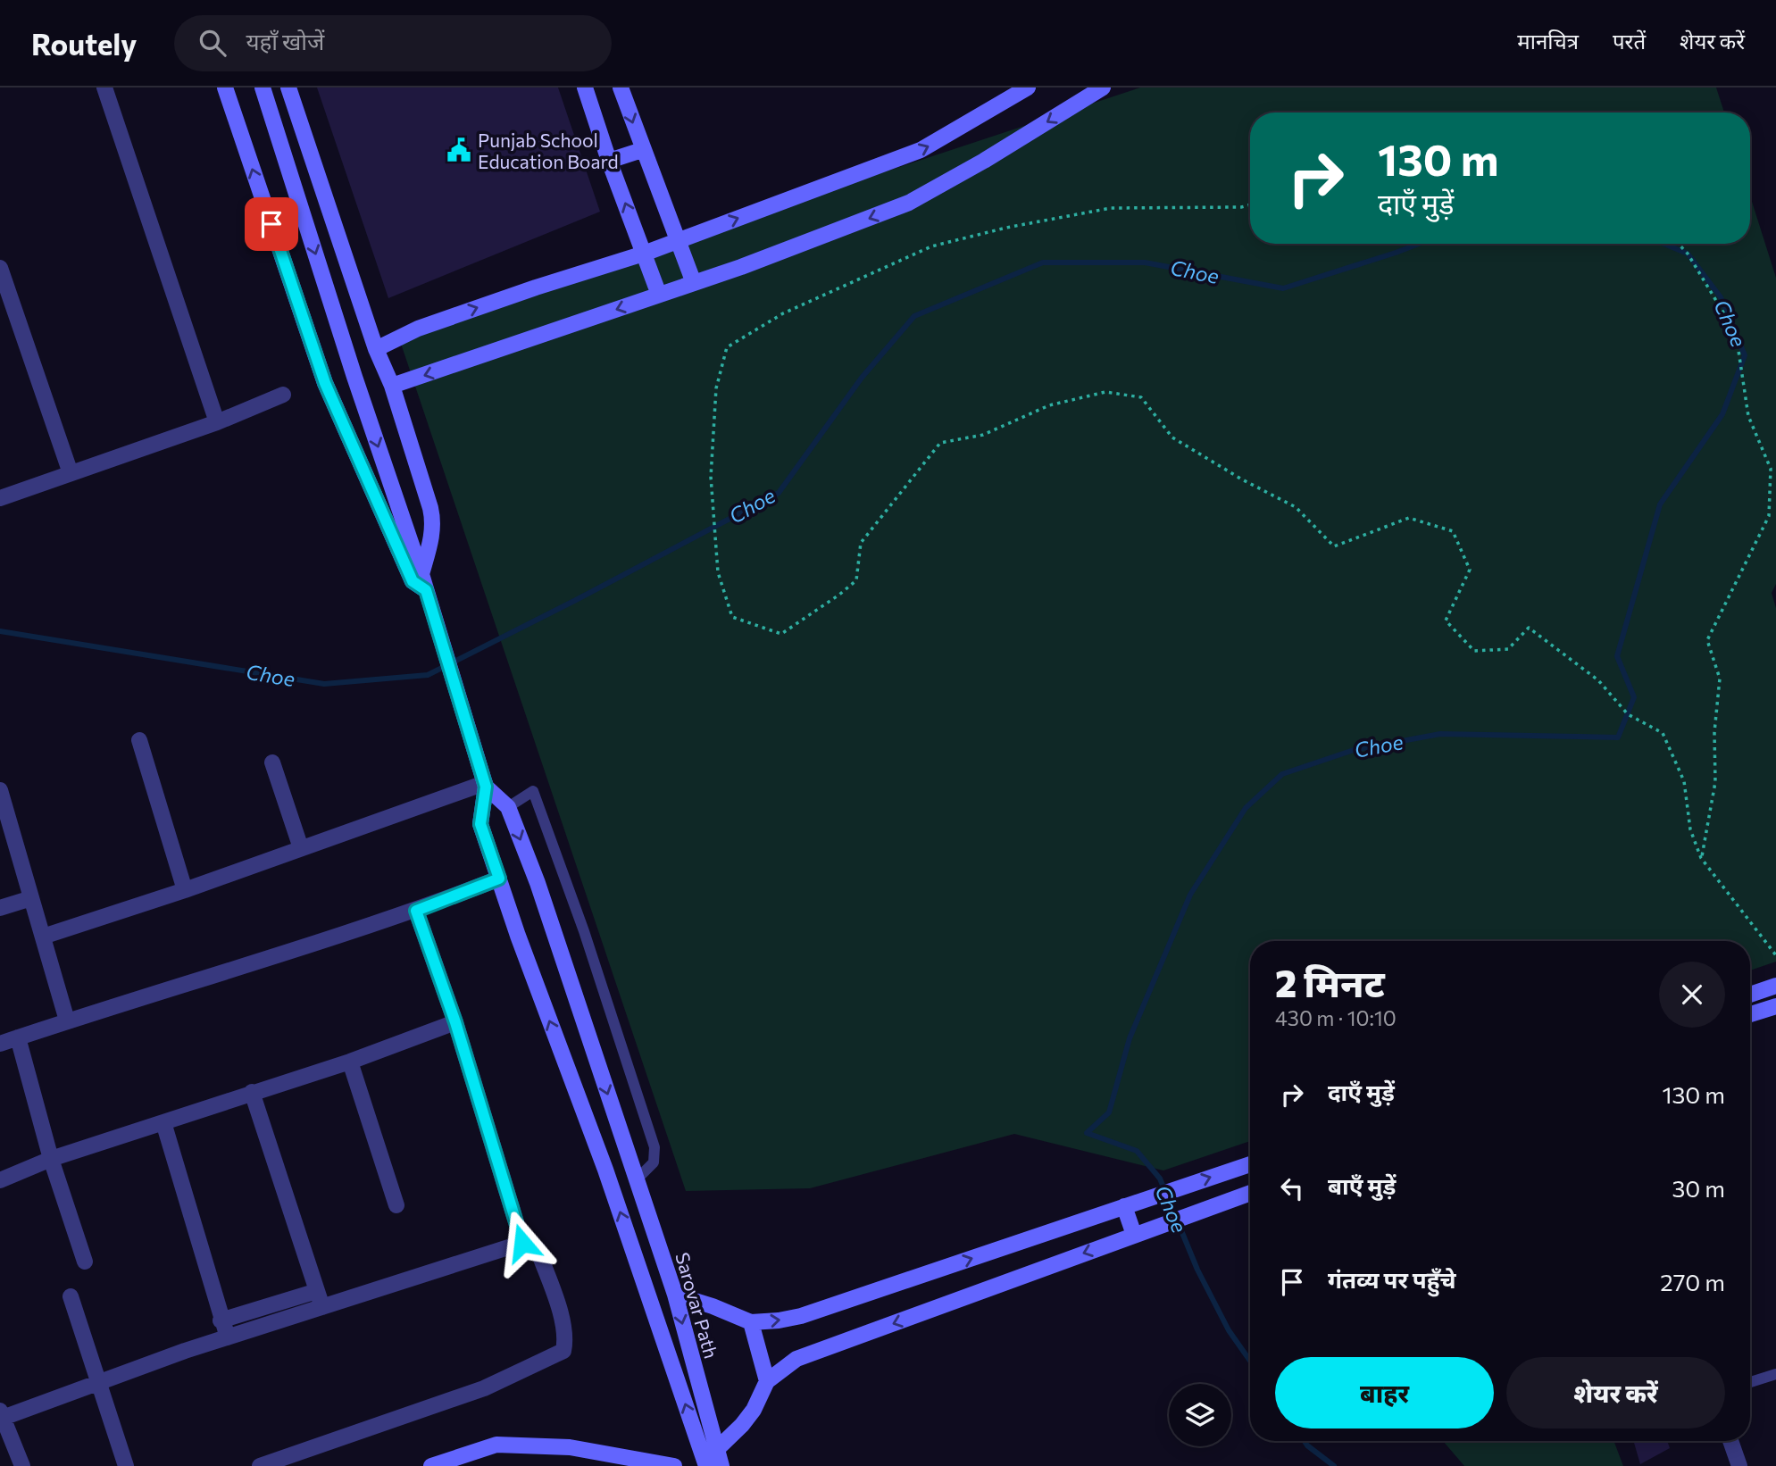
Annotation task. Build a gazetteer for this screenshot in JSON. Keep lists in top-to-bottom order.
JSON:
{
  "streets": {
    "main road": ["Sarovar Path"]
  },
  "water": ["Choe"],
  "places": {
    "public building": ["Punjab School Education Board"]
  },
  "page": {
    "header": "Routely",
    "search": "यहाँ खोजें",
    "nav": ["मानचित्र", "परतें", "शेयर करें"],
    "turn": ["130 m", "दाएँ मुड़ें"],
    "heading": ["2 मिनट", "430 m · 10:10"],
    "list": [
      {
        "name": "दाएँ मुड़ें",
        "value": "130 m"
      },
      {
        "name": "बाएँ मुड़ें",
        "value": "30 m"
      },
      {
        "name": "गंतव्य पर पहुँचे",
        "value": "270 m"
      }
    ],
    "buttons": ["बाहर", "शेयर करें"]
  }
}
